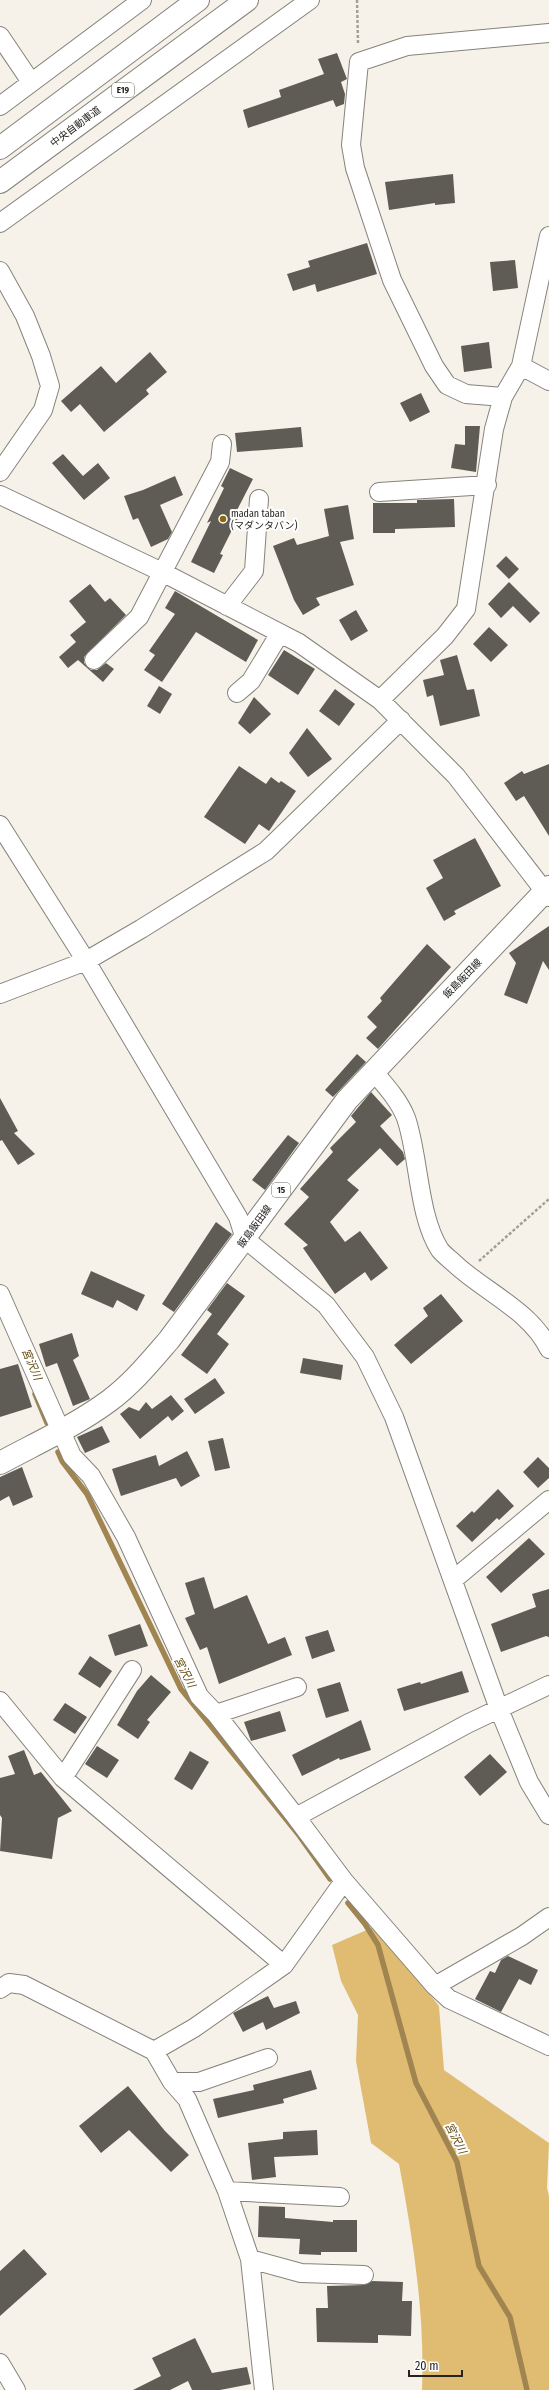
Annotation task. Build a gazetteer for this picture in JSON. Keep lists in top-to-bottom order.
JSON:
{
  "streets": {
    "main road": [
      "E19",
      "中央自動車道",
      "飯島飯田線",
      "15"
    ]
  },
  "water": ["宮沢川"],
  "places": ["madan taban (マダンタバン)"],
  "scale_bar": "20 m"
}
